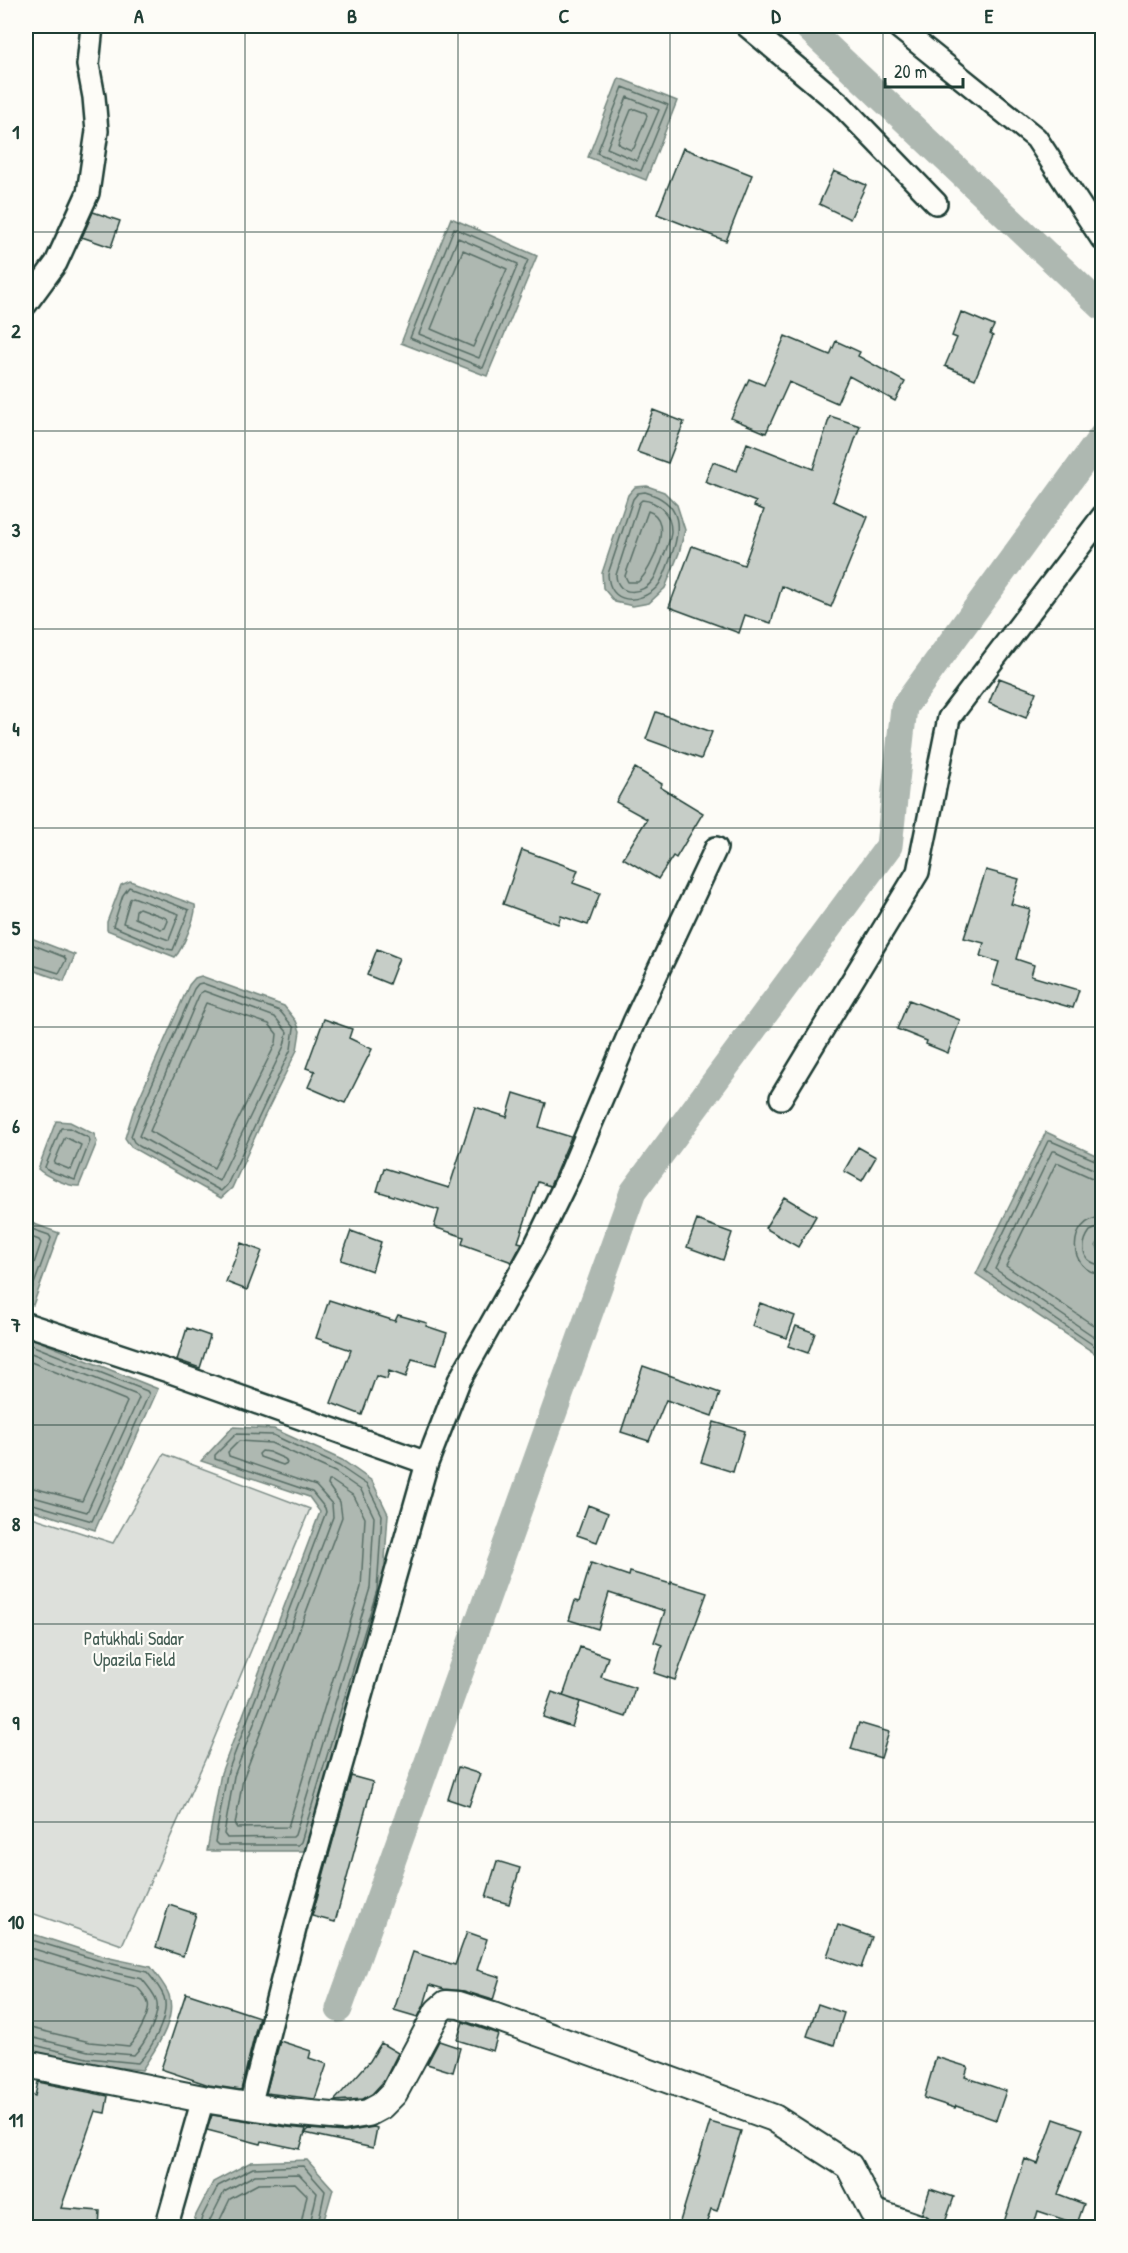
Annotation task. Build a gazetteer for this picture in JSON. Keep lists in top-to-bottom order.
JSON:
{
  "parks": ["Patukhali Sadar Upazila Field"],
  "scale_bar": "20 m",
  "grid": {
    "columns": [
      "A",
      "B",
      "C",
      "D",
      "E"
    ],
    "rows": [
      "1",
      "2",
      "3",
      "4",
      "5",
      "6",
      "7",
      "8",
      "9",
      "10",
      "11"
    ]
  }
}
